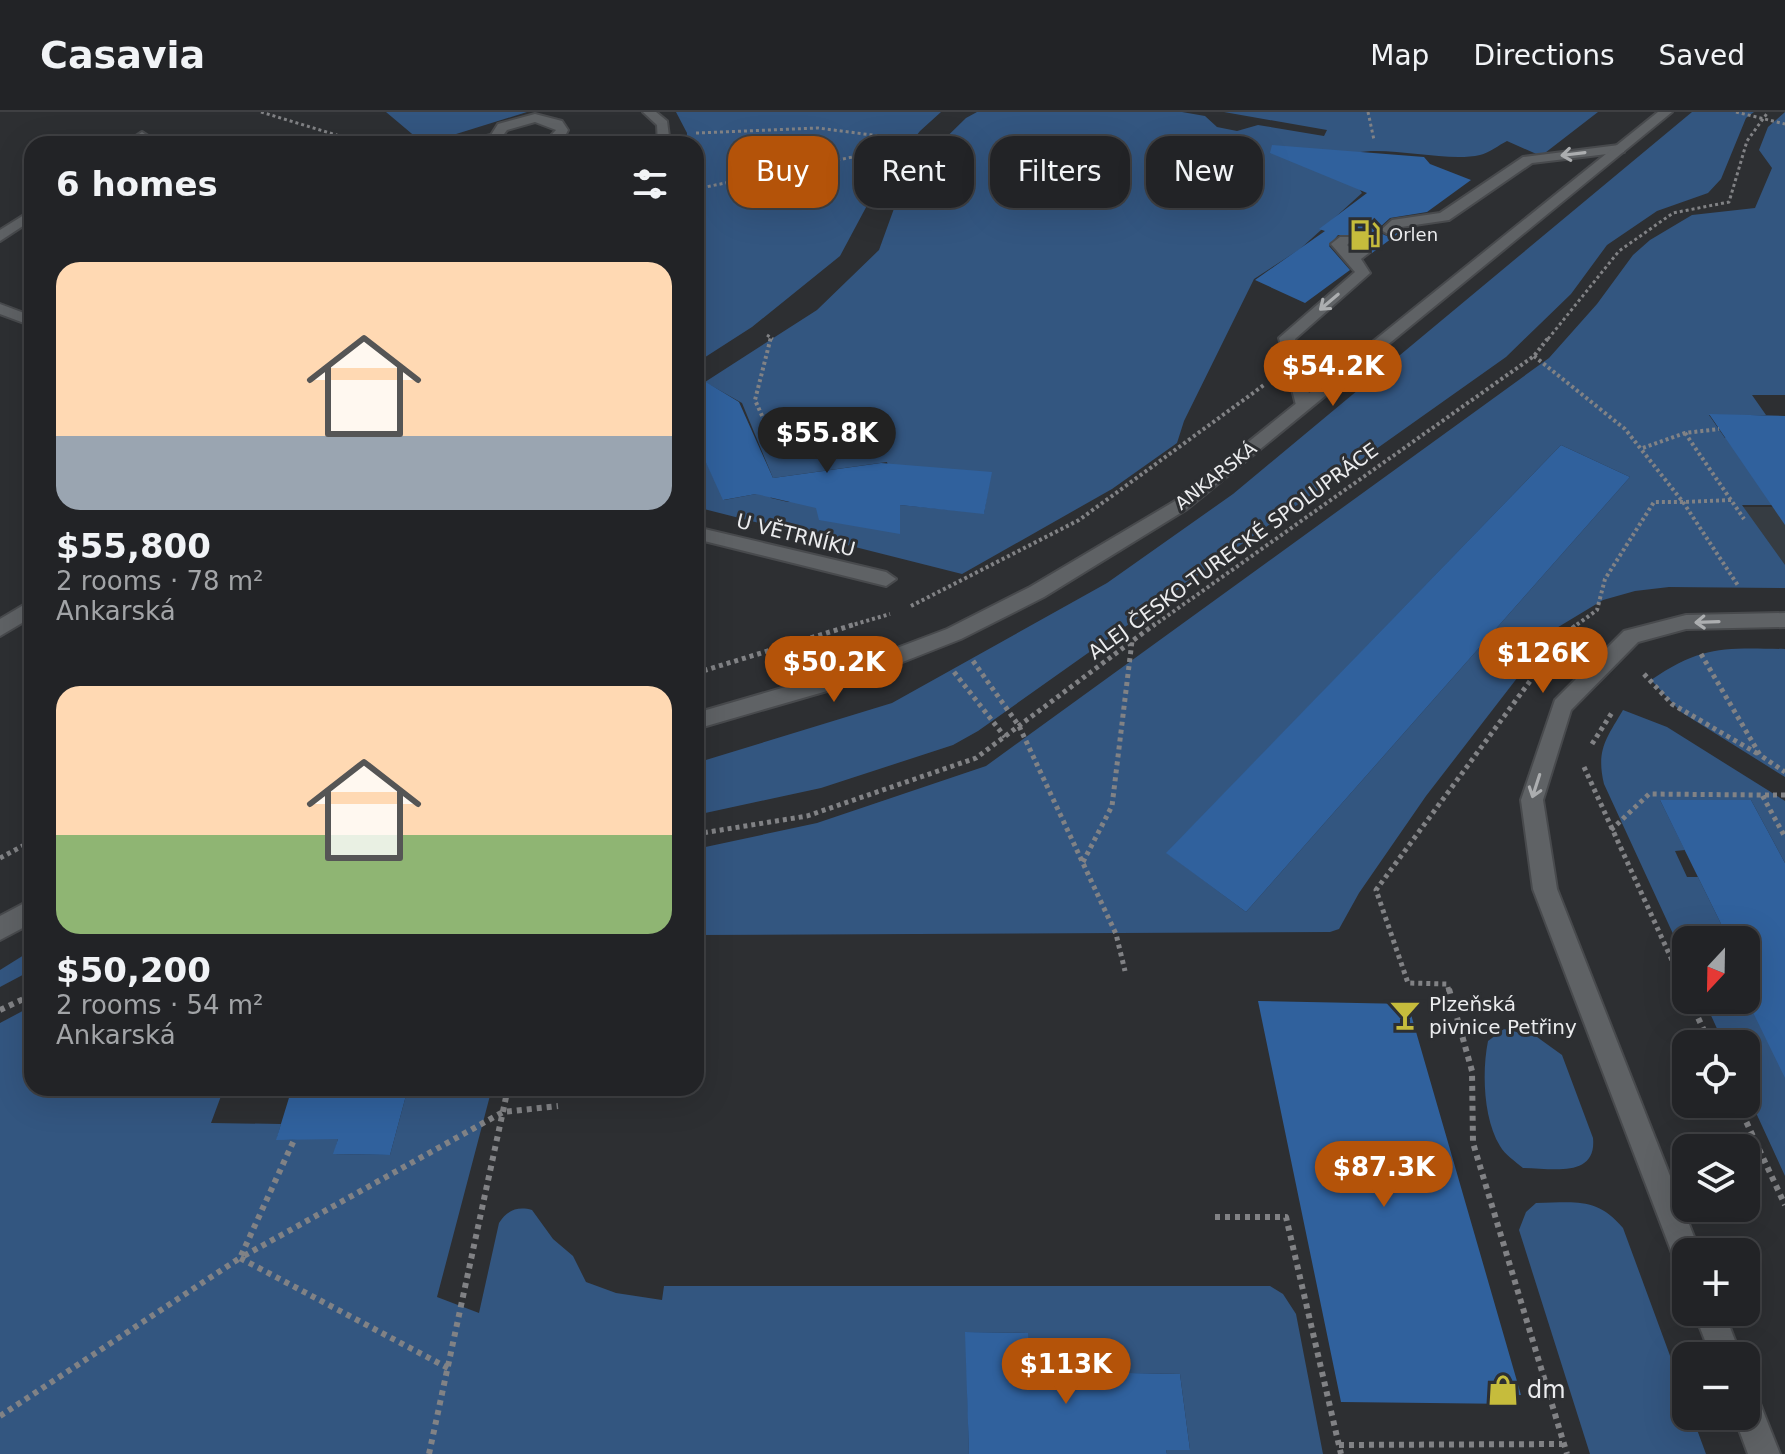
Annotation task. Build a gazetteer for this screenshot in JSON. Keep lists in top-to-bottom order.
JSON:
{
  "streets": {
    "street": ["ANKARSKÁ", "U VĚTRNÍKU"],
    "path": ["ALEJ ČESKO-TURECKÉ SPOLUPRÁCE"]
  },
  "places": {
    "fuel station": ["Orlen"],
    "bar": ["Plzeňská pivnice Petřiny"],
    "shop": ["dm"]
  },
  "north": "bottom",
  "page": {
    "header": "Casavia",
    "nav": ["Map", "Directions", "Saved"],
    "chip": [
      "Buy",
      "Rent",
      "Filters",
      "New"
    ],
    "heading": "6 homes",
    "list": [
      {
        "name": "$55,800",
        "note": "2 rooms · 78 m² · Ankarská"
      },
      {
        "name": "$50,200",
        "note": "2 rooms · 54 m² · Ankarská"
      }
    ],
    "price": [
      "$54.2K",
      "$55.8K",
      "$126K",
      "$50.2K",
      "$87.3K",
      "$113K"
    ],
    "map_buttons": ["+", "−"]
  }
}
